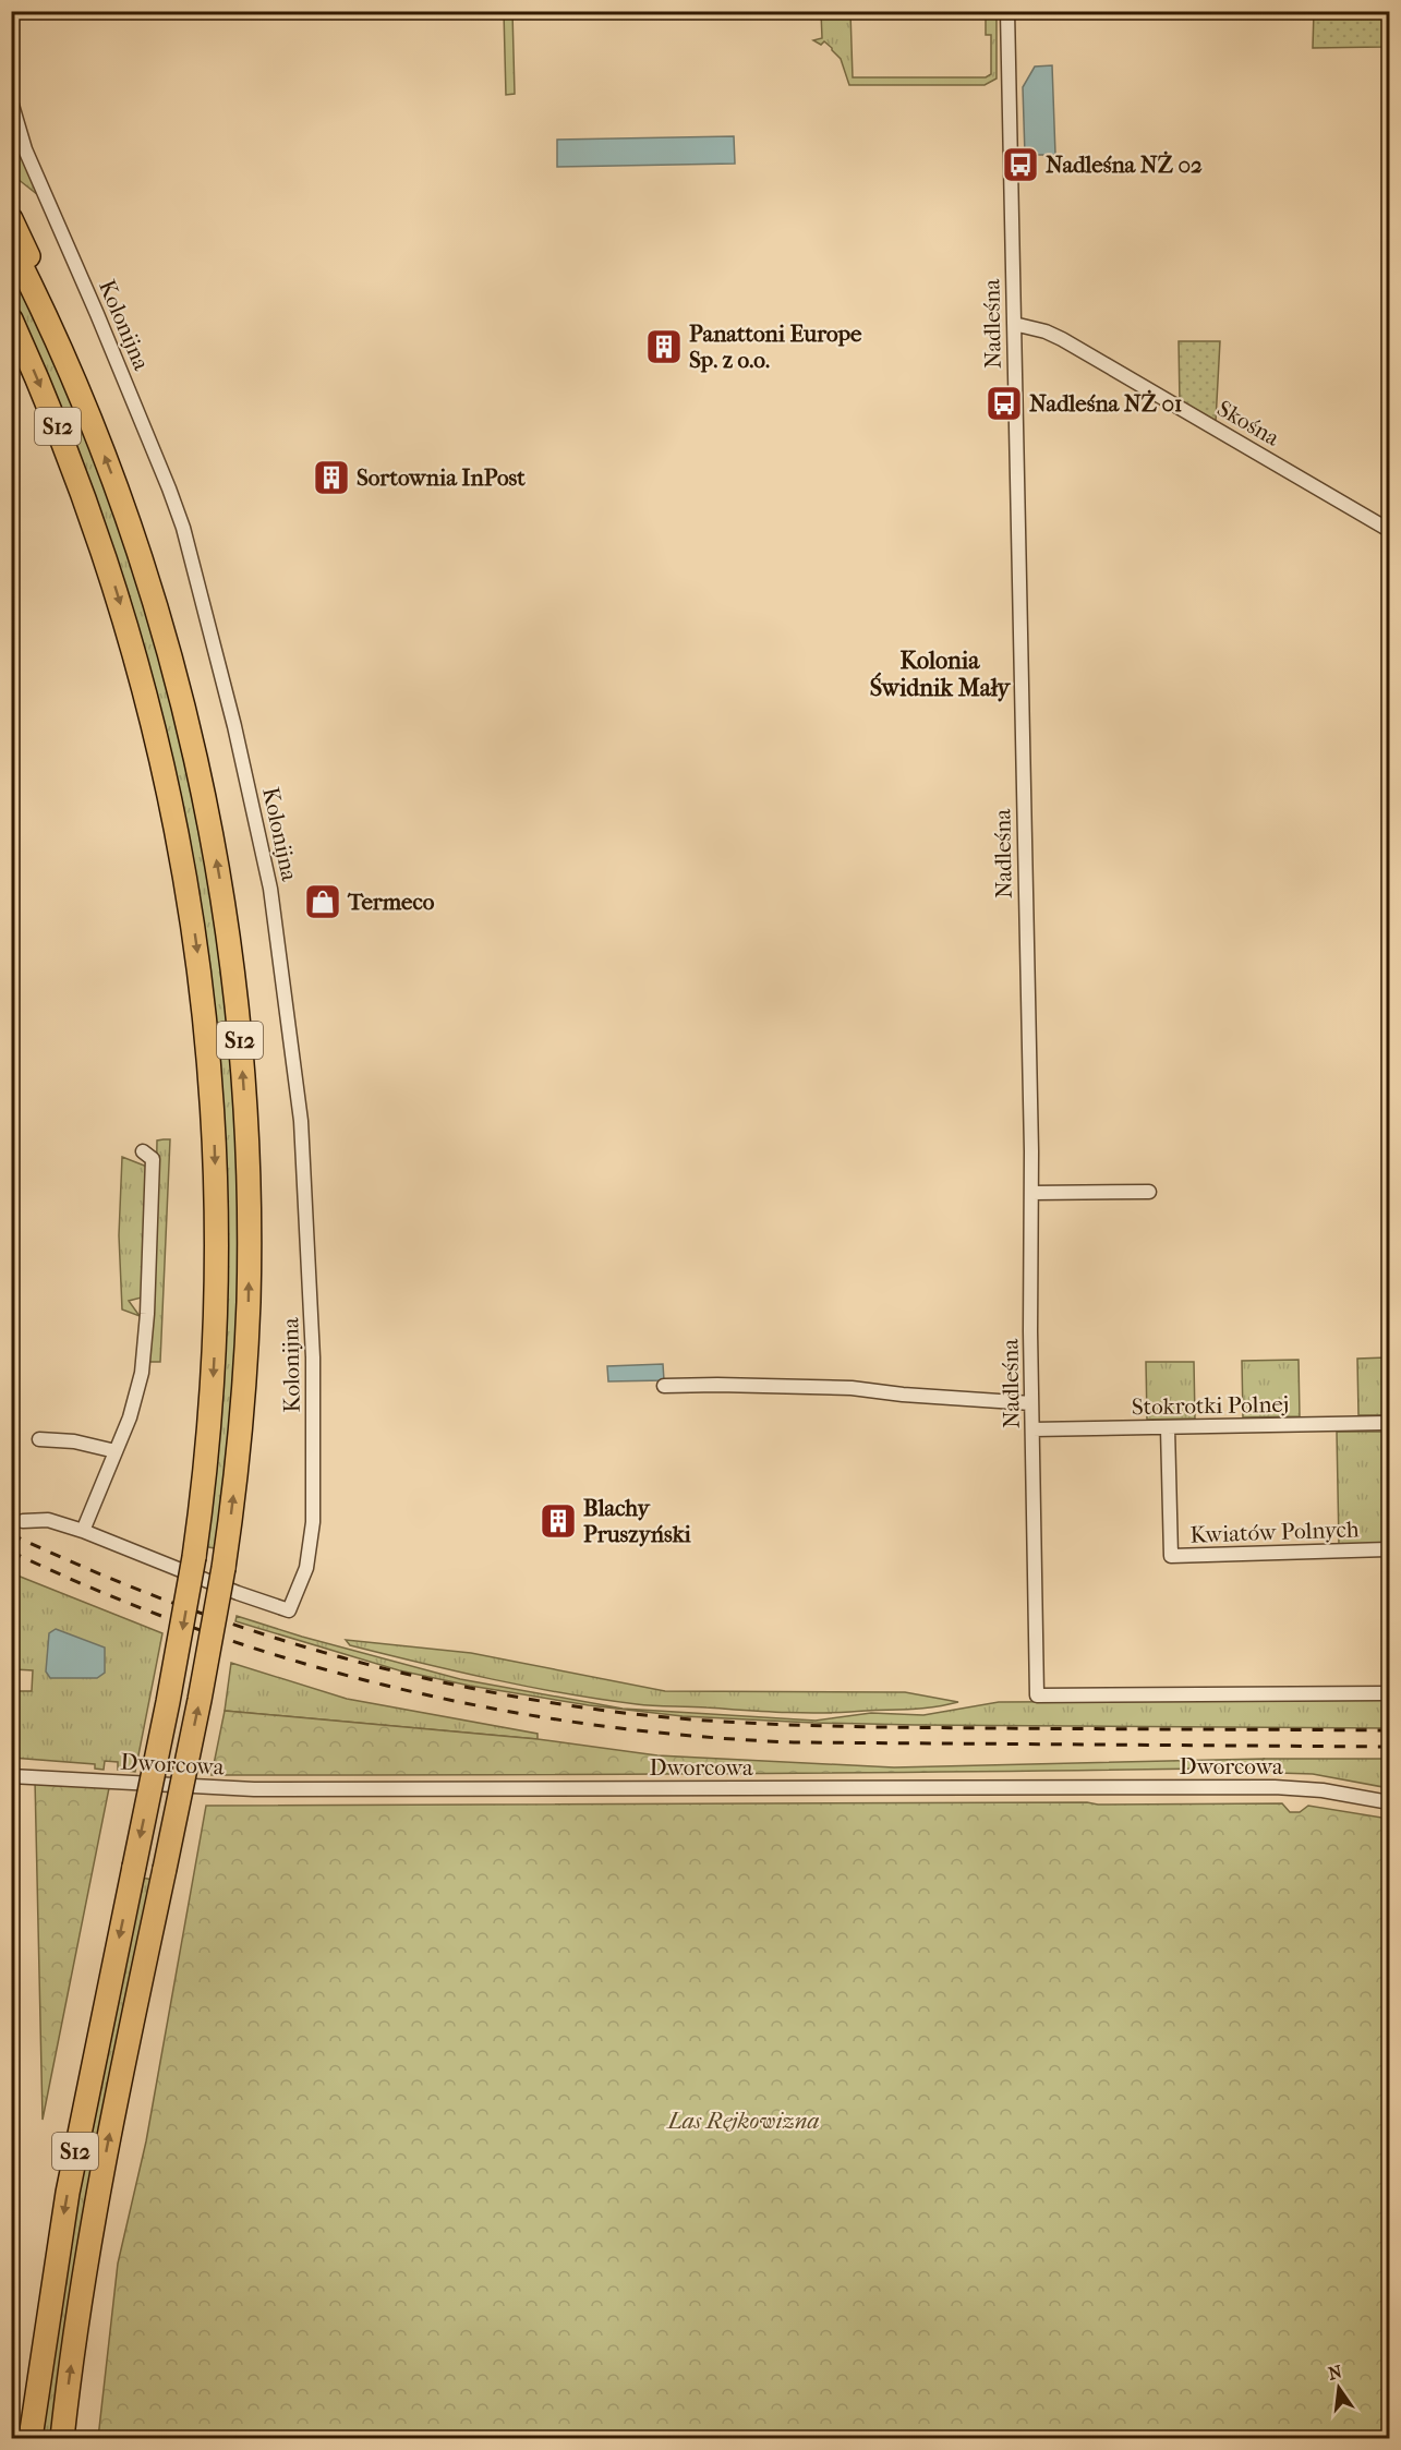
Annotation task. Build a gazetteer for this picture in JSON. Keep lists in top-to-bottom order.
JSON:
{
  "streets": {
    "highway": ["S12"],
    "street": [
      "Nadleśna",
      "Kolonijna",
      "Skośna",
      "Stokrotki Polnej",
      "Kwiatów Polnych",
      "Dworcowa"
    ]
  },
  "crossings": [
    ["Nadleśna", "Skośna"],
    ["Nadleśna", "Stokrotki Polnej"],
    ["Stokrotki Polnej", "Kwiatów Polnych"]
  ],
  "districts": ["Kolonia Świdnik Mały"],
  "parks": ["Las Rejkowizna"],
  "places": {
    "bus stop": ["Nadleśna NŻ 02", "Nadleśna NŻ 01"],
    "building": ["Panattoni Europe Sp. z o.o.", "Sortownia InPost", "Blachy Pruszyński"],
    "shop": ["Termeco"]
  },
  "north": "top"
}
